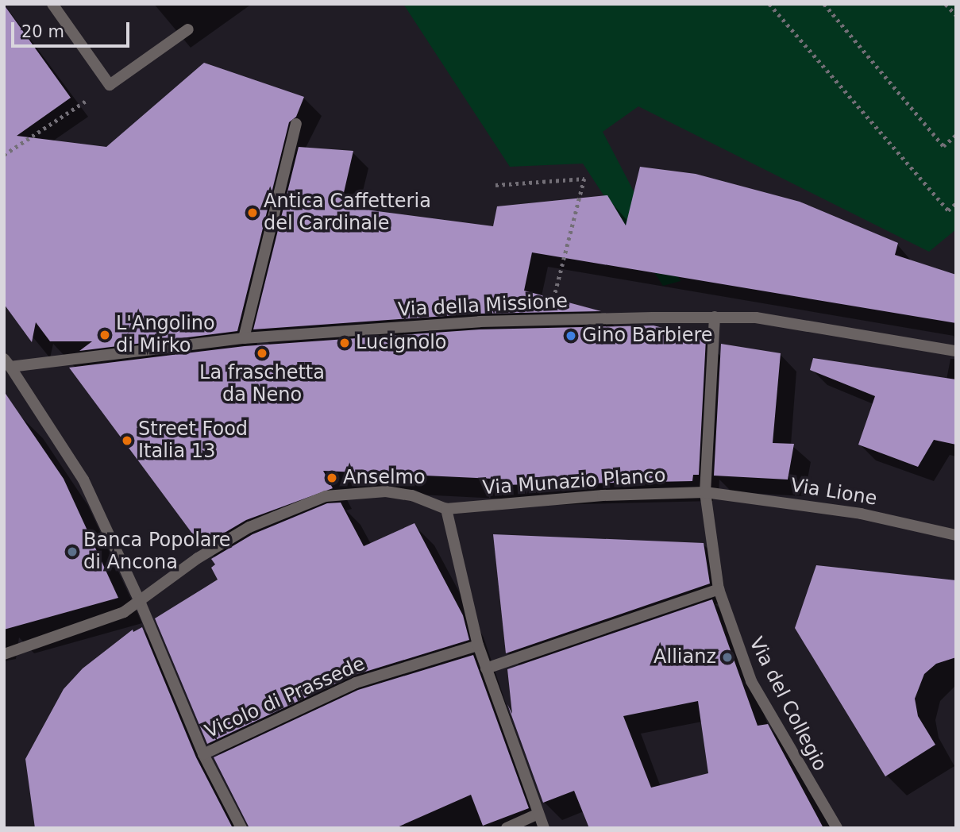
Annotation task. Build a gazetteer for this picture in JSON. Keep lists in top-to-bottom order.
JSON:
{
  "streets": {
    "street": [
      "Via della Missione",
      "Via Munazio Planco",
      "Via Lione",
      "Vicolo di Prassede",
      "Via del Collegio"
    ]
  },
  "crossings": [
    ["Via della Missione", "Via del Collegio"],
    ["Via Munazio Planco", "Via Lione"],
    ["Via Munazio Planco", "Via del Collegio"],
    ["Via Lione", "Via del Collegio"]
  ],
  "places": [
    "Antica Caffetteria del Cardinale",
    "L'Angolino di Mirko",
    "Gino Barbiere",
    "Lucignolo",
    "La fraschetta da Neno",
    "Street Food Italia 13",
    "Anselmo",
    "Banca Popolare di Ancona",
    "Allianz"
  ],
  "scale_bar": "20 m"
}
